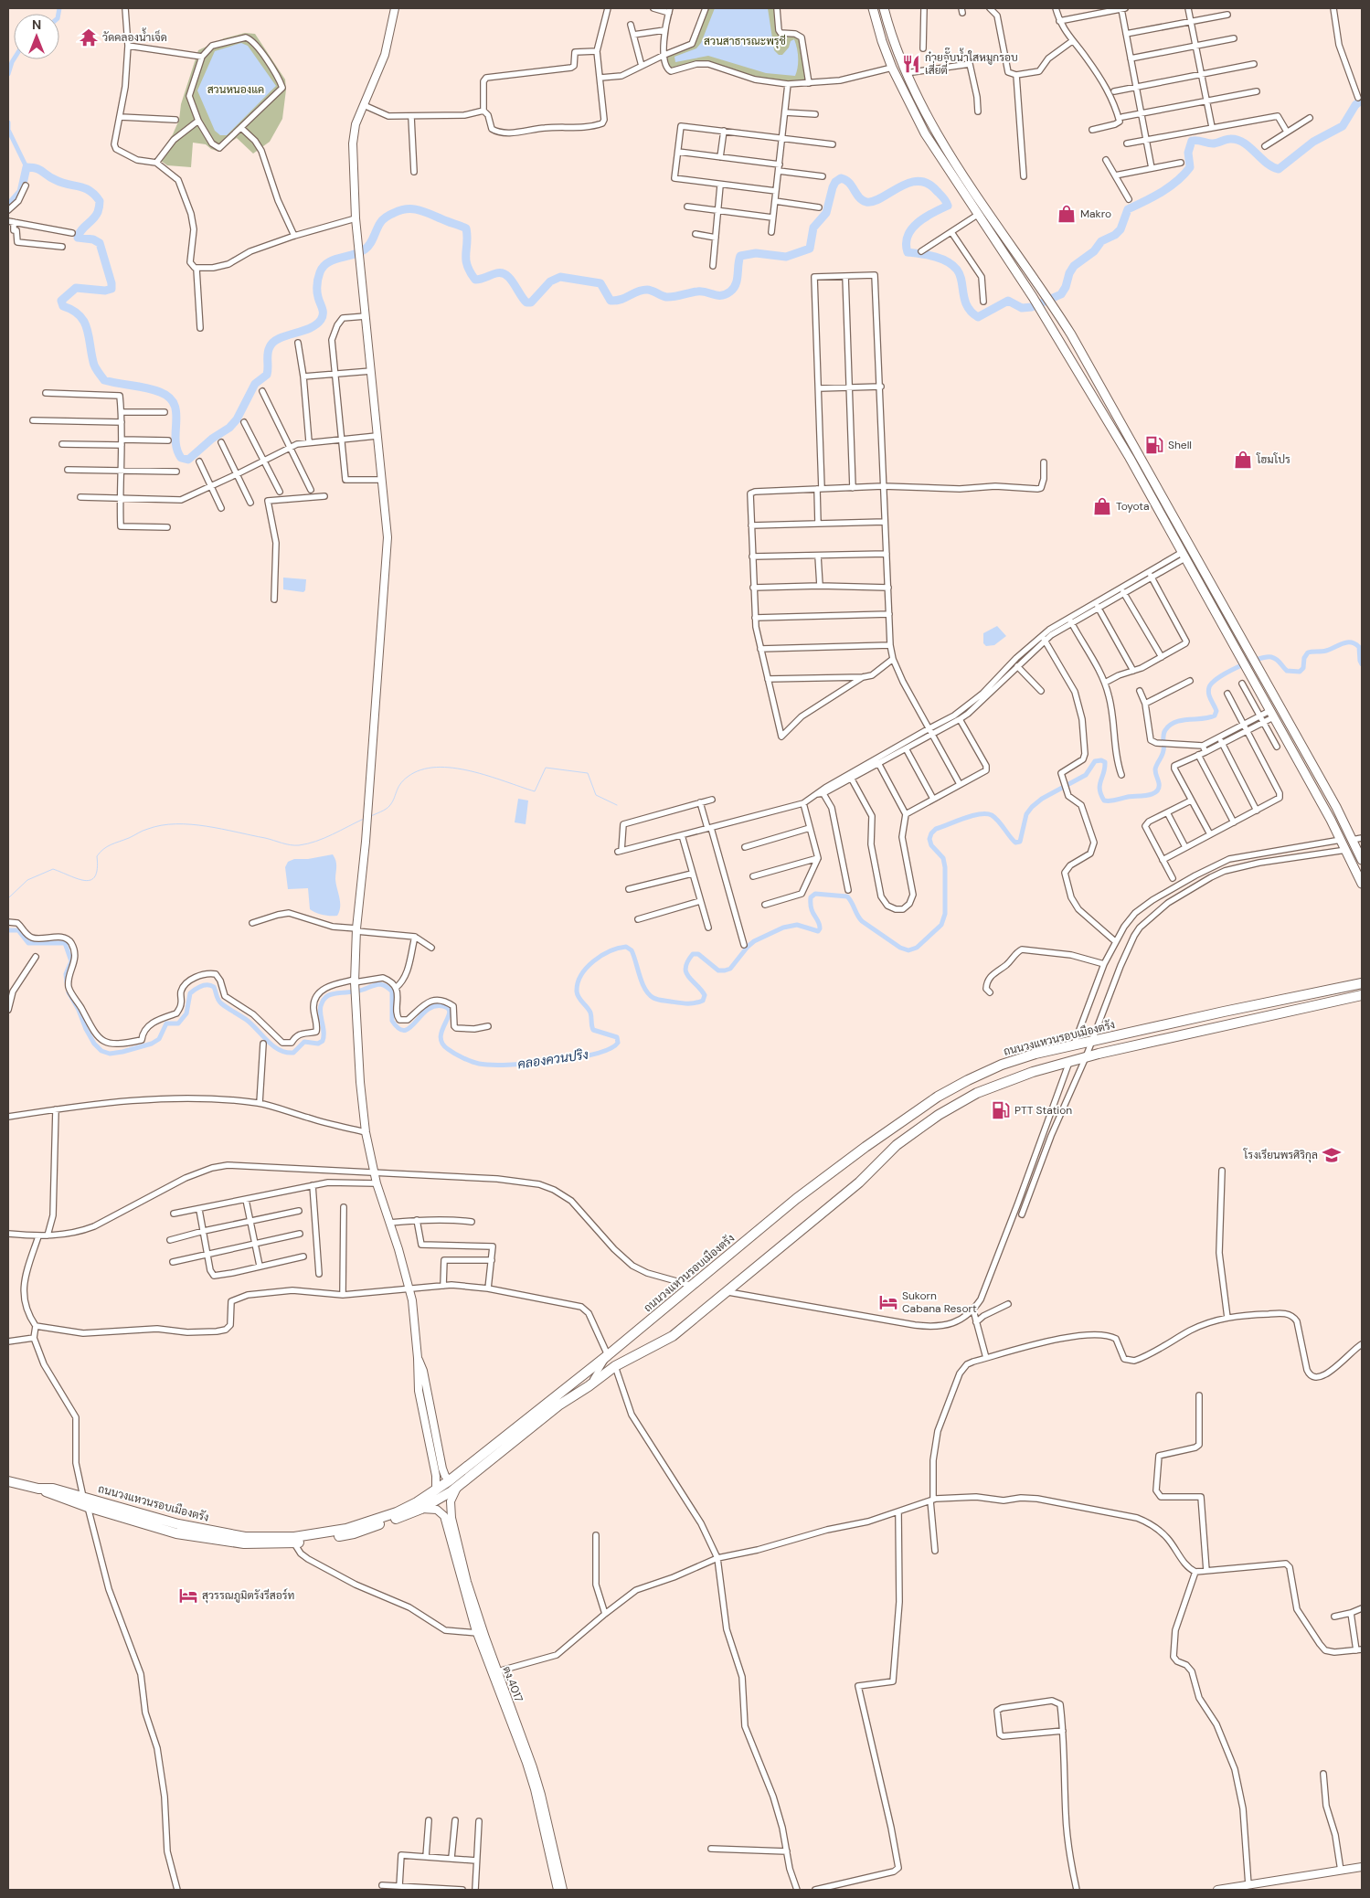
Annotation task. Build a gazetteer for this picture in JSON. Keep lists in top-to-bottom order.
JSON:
{
  "streets": {
    "highway": ["ถนนวงแหวนรอบเมืองตรัง"],
    "street": ["ตง.4017"]
  },
  "crossings": [
    ["ถนนวงแหวนรอบเมืองตรัง", "ตง.4017"]
  ],
  "water": ["คลองควนปริง"],
  "parks": ["สวนสาธารณะพรุชี", "สวนหนองแค"],
  "places": {
    "temple": ["วัดคลองน้ำเจ็ด"],
    "restaurant": ["ก๋วยจั๊บน้ำใสหมูกรอบ เสี่ยตี๋"],
    "shop": ["Makro", "โฮมโปร", "Toyota"],
    "fuel station": ["Shell", "PTT Station"],
    "school or university": ["โรงเรียนพรศิริกุล"],
    "hotel": ["Sukorn Cabana Resort", "สุวรรณภูมิตรังรีสอร์ท"]
  },
  "north": "top"
}
